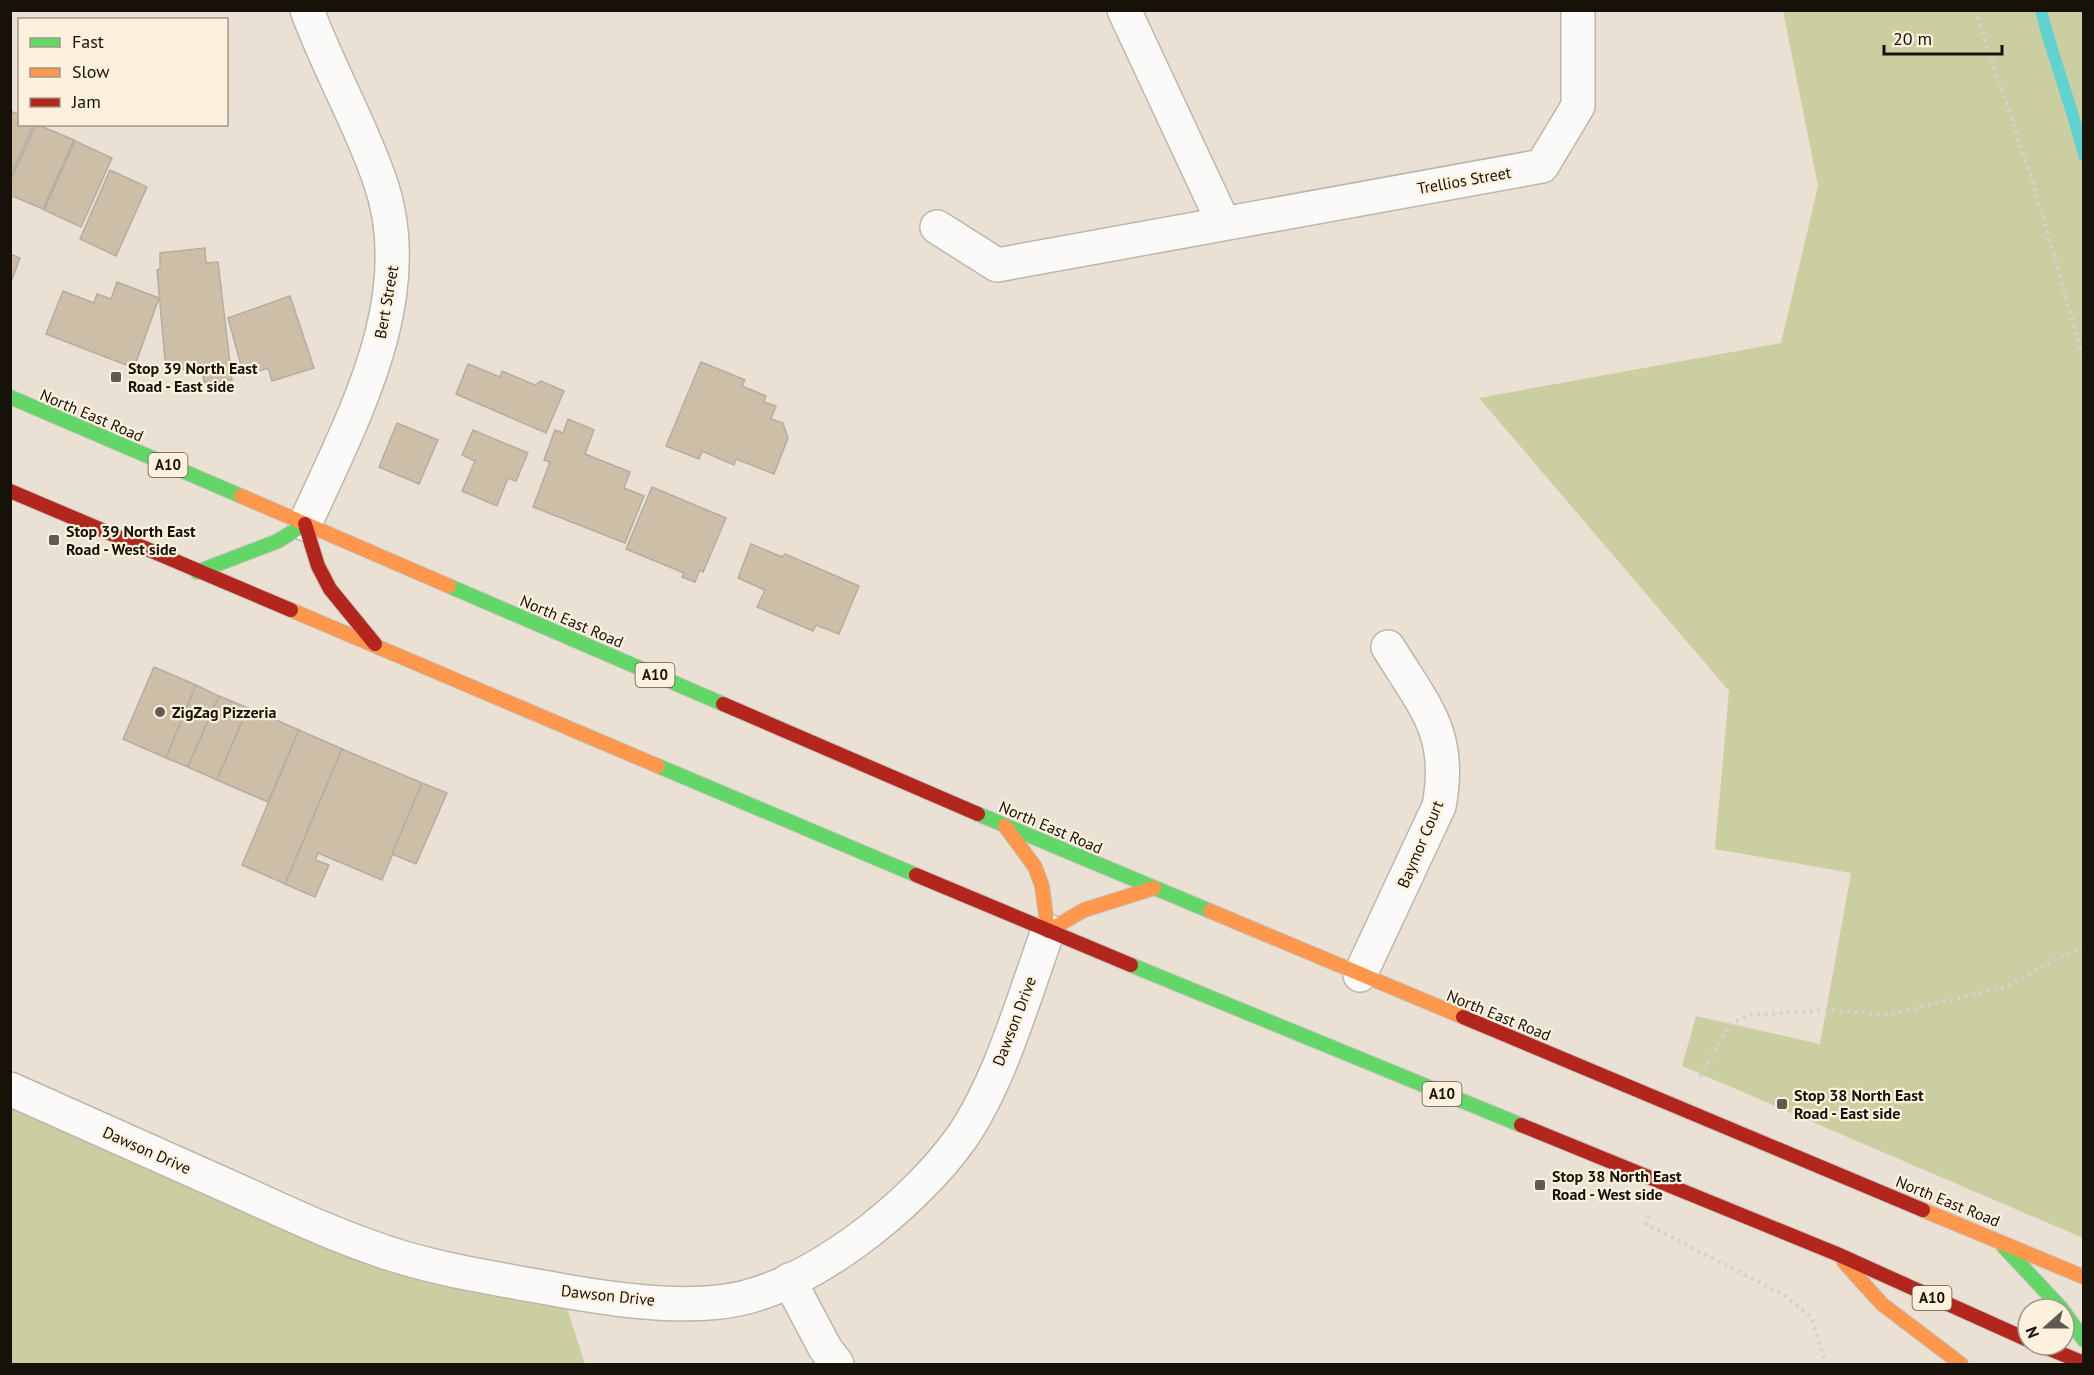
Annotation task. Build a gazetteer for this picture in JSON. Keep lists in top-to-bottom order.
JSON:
{
  "streets": {
    "highway": ["North East Road", "A10"],
    "street": [
      "Trellios Street",
      "Bert Street",
      "Baymor Court",
      "Dawson Drive"
    ]
  },
  "crossings": [
    ["Bert Street", "North East Road"],
    ["North East Road", "Baymor Court"],
    ["A10", "Dawson Drive"]
  ],
  "places": {
    "transit": [
      "Stop 39 North East Road - East side",
      "Stop 39 North East Road - West side",
      "Stop 38 North East Road - East side",
      "Stop 38 North East Road - West side"
    ],
    "other": ["ZigZag Pizzeria"]
  },
  "legend": ["Fast", "Slow", "Jam"],
  "scale_bar": "20 m",
  "north": "left"
}
